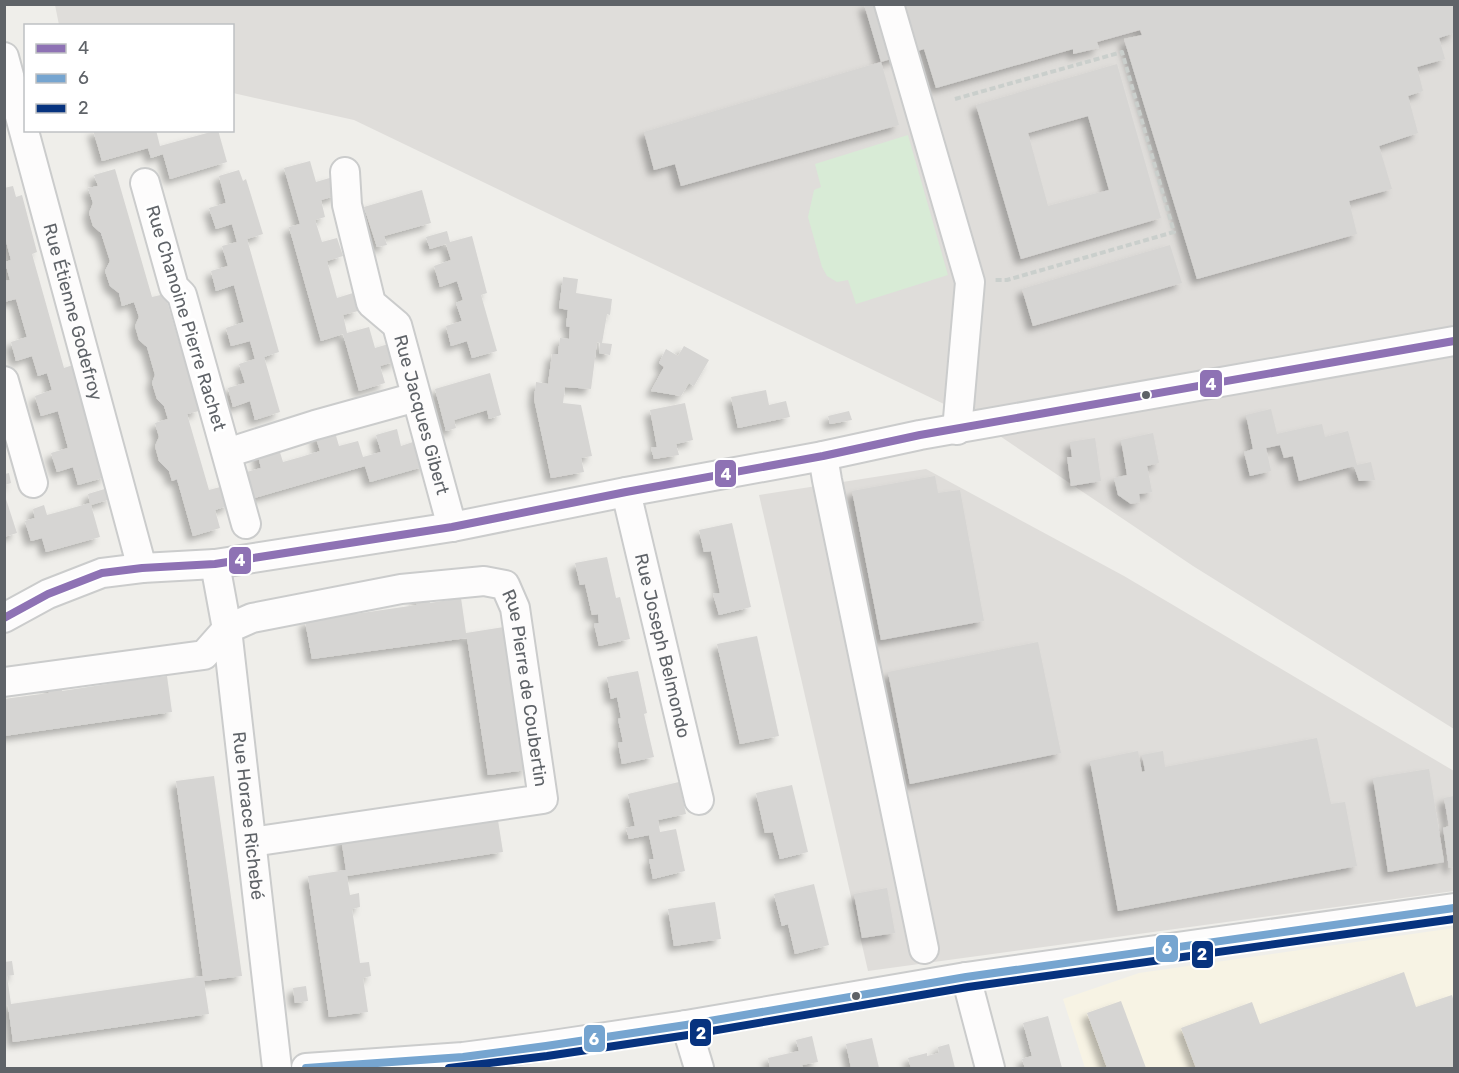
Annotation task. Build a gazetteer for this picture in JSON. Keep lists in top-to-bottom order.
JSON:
{
  "streets": {
    "street": [
      "Rue Étienne Godefroy",
      "Rue Chanoine Pierre Rachet",
      "Rue Jacques Gibert",
      "Rue Joseph Belmondo",
      "Rue Pierre de Coubertin",
      "Rue Horace Richebé"
    ]
  },
  "crossings": [
    ["Rue Chanoine Pierre Rachet", "Rue Jacques Gibert"],
    ["Rue Pierre de Coubertin", "Rue Horace Richebé"]
  ],
  "lines": ["transit line 4", "transit line 6", "transit line 2"],
  "legend": ["4", "6", "2"]
}
